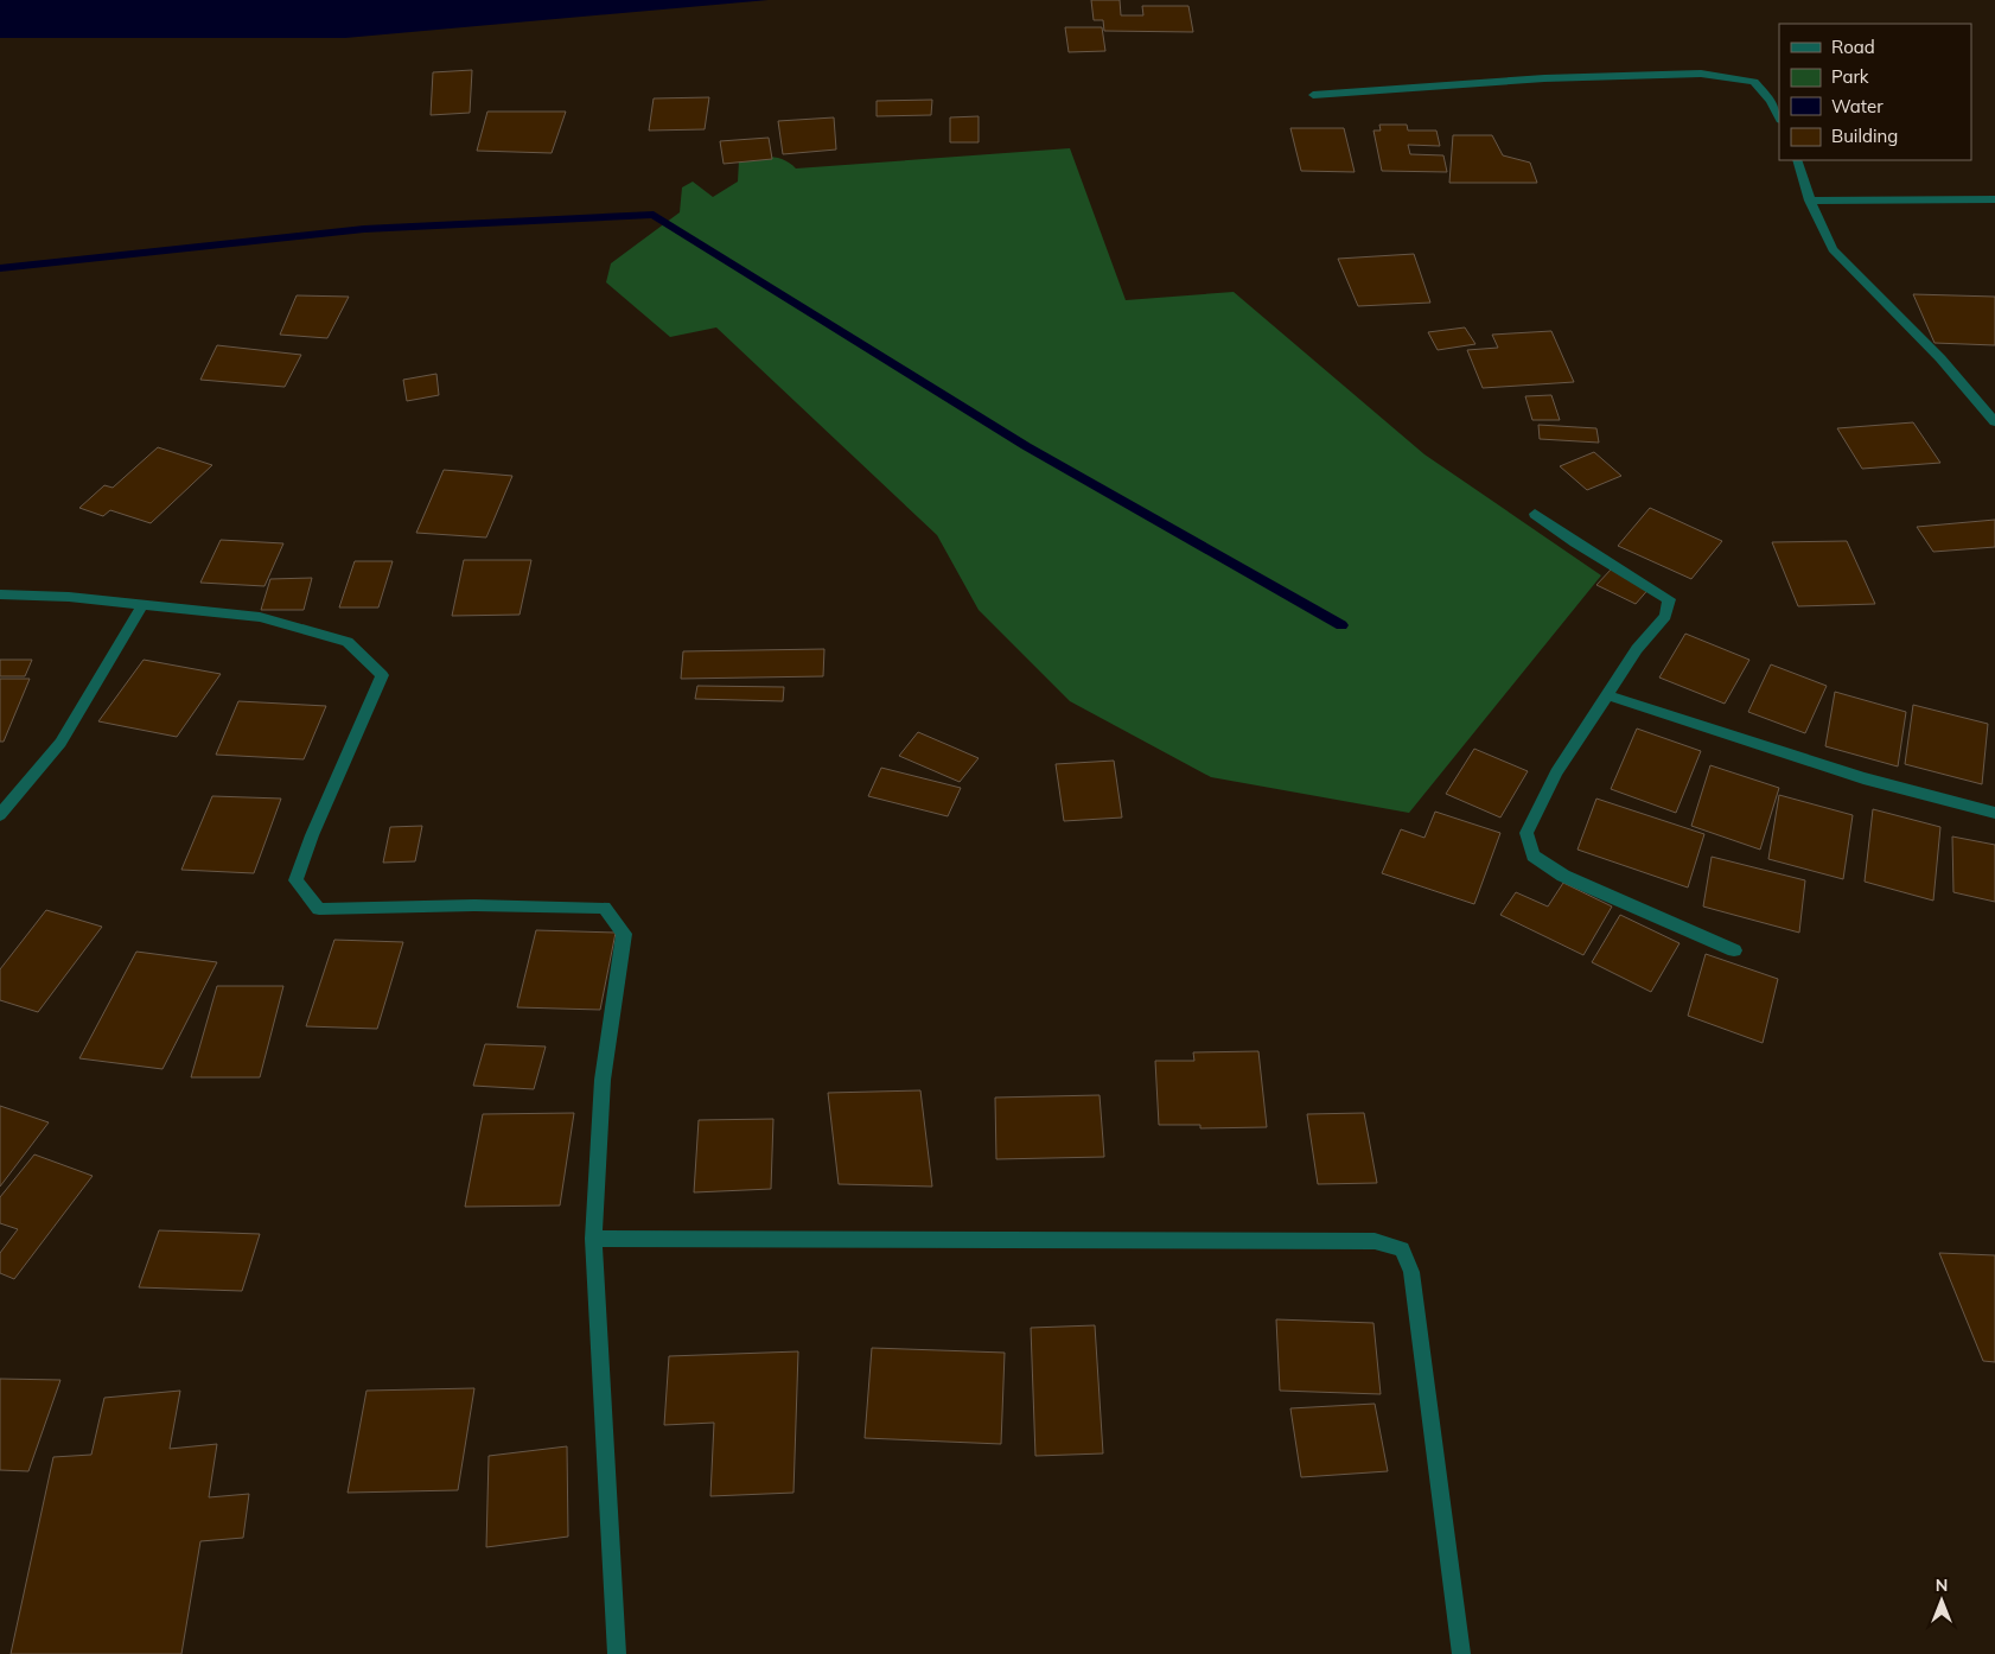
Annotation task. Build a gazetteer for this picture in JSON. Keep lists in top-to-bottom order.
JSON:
{
  "legend": [
    "Road",
    "Park",
    "Water",
    "Building"
  ],
  "north": "top"
}
